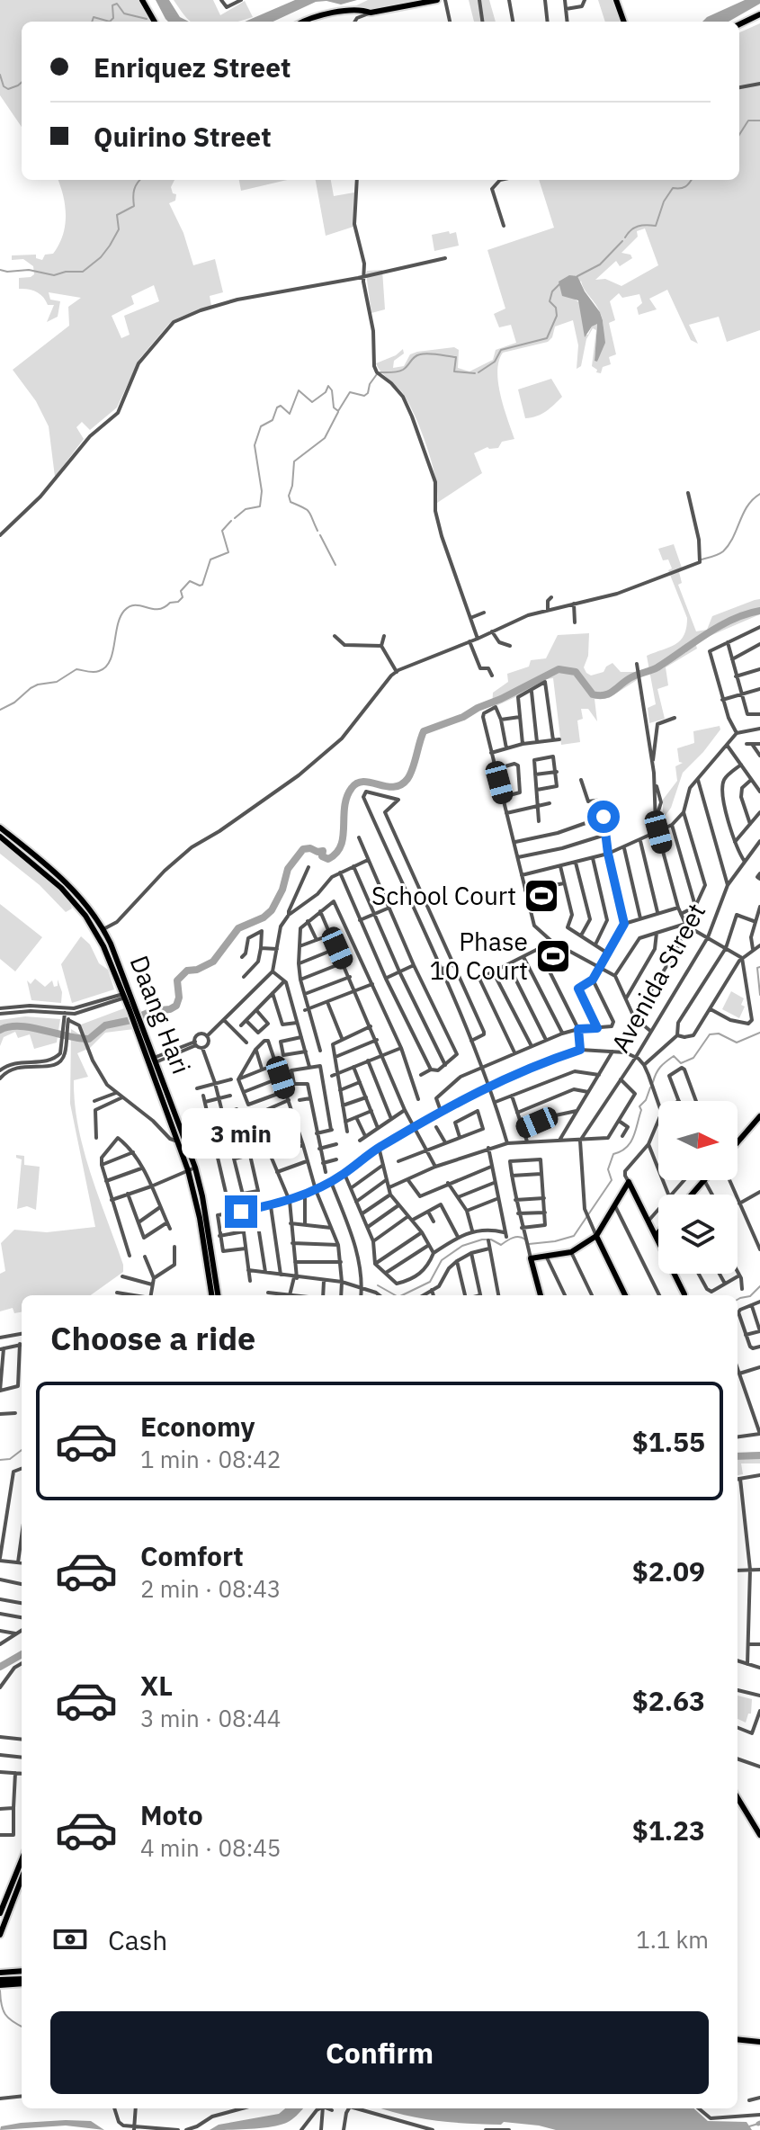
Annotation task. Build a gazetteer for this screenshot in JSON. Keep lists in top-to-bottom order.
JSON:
{
  "streets": {
    "main road": ["Daang Hari"],
    "street": ["Avenida Street"]
  },
  "places": {
    "sports": ["School Court", "Phase 10 Court"]
  },
  "north": "right",
  "page": {
    "banner": ["Enriquez Street", "Quirino Street"],
    "bubble": "3 min",
    "heading": "Choose a ride",
    "list": [
      {
        "name": "Economy",
        "note": "1 min · 08:42",
        "value": "$1.55"
      },
      {
        "name": "Comfort",
        "note": "2 min · 08:43",
        "value": "$2.09"
      },
      {
        "name": "XL",
        "note": "3 min · 08:44",
        "value": "$2.63"
      },
      {
        "name": "Moto",
        "note": "4 min · 08:45",
        "value": "$1.23"
      }
    ],
    "pay": ["Cash", "1.1 km"],
    "buttons": "Confirm"
  }
}
